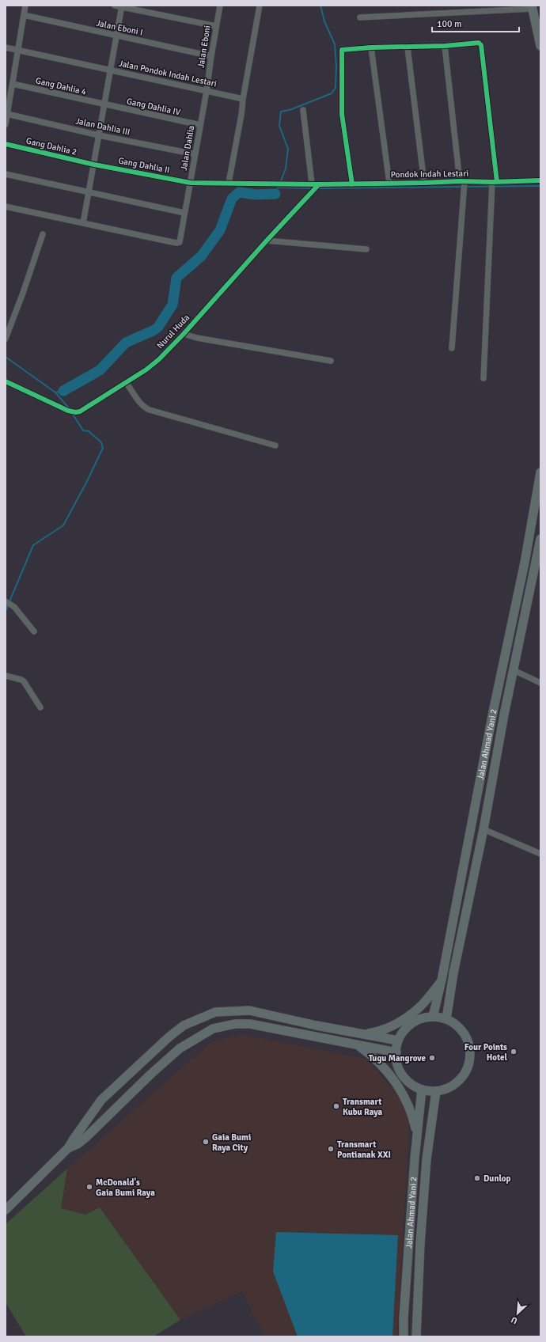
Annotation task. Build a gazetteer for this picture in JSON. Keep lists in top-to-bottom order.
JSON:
{
  "streets": {
    "highway": ["Jalan Ahmad Yani 2"],
    "street": [
      "Jalan Eboni I",
      "Jalan Eboni",
      "Jalan Pondok Indah Lestari",
      "Gang Dahlia 4",
      "Gang Dahlia IV",
      "Jalan Dahlia III",
      "Gang Dahlia 2",
      "Jalan Dahlia",
      "Gang Dahlia II",
      "Pondok Indah Lestari",
      "Nurul Huda"
    ]
  },
  "crossings": [
    ["Jalan Eboni I", "Jalan Eboni"],
    ["Jalan Eboni", "Jalan Pondok Indah Lestari"],
    ["Jalan Eboni", "Jalan Dahlia"],
    ["Jalan Pondok Indah Lestari", "Jalan Dahlia"],
    ["Gang Dahlia 4", "Gang Dahlia IV"],
    ["Gang Dahlia IV", "Jalan Dahlia"],
    ["Jalan Dahlia III", "Jalan Dahlia"],
    ["Gang Dahlia 2", "Gang Dahlia II"],
    ["Jalan Dahlia", "Gang Dahlia II"],
    ["Gang Dahlia II", "Pondok Indah Lestari"],
    ["Pondok Indah Lestari", "Nurul Huda"]
  ],
  "places": [
    "Four Points Hotel",
    "Tugu Mangrove",
    "Transmart Kubu Raya",
    "Gaia Bumi Raya City",
    "Transmart Pontianak XXI",
    "Dunlop",
    "McDonald's Gaia Bumi Raya"
  ],
  "scale_bar": "100 m",
  "north": "bottom left"
}
